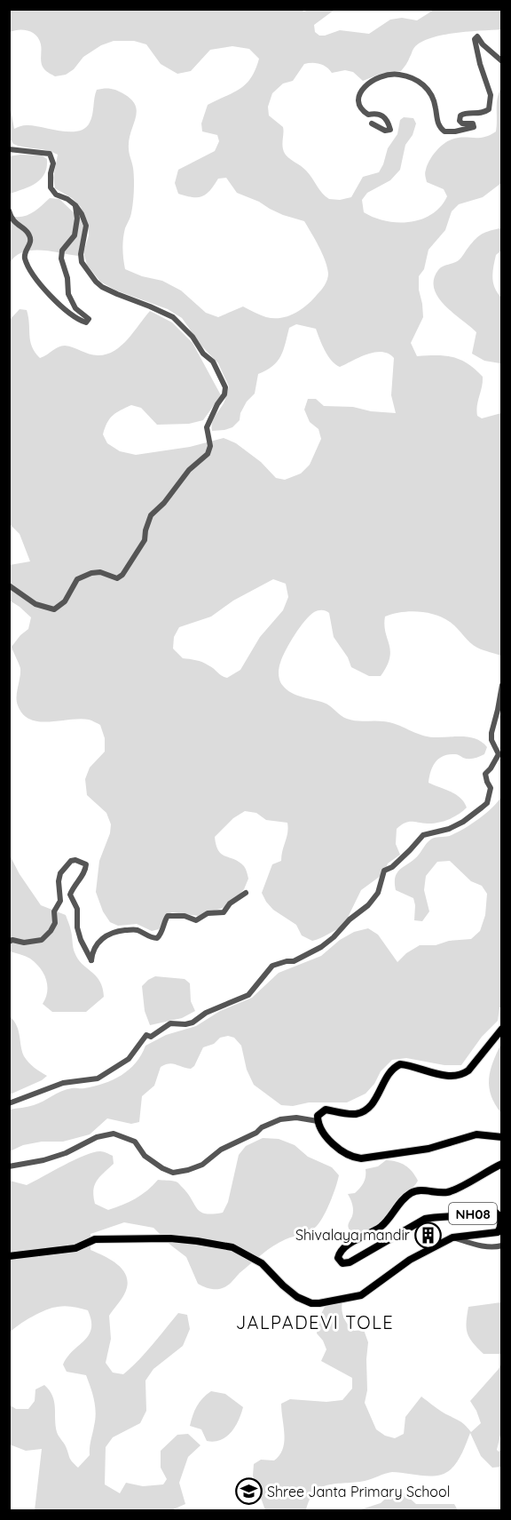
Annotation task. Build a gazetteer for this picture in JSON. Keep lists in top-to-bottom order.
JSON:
{
  "streets": {
    "main road": ["NH08"]
  },
  "districts": ["JALPADEVI TOLE"],
  "places": {
    "building": ["Shivalaya mandir"],
    "school or university": ["Shree Janta Primary School"]
  }
}
